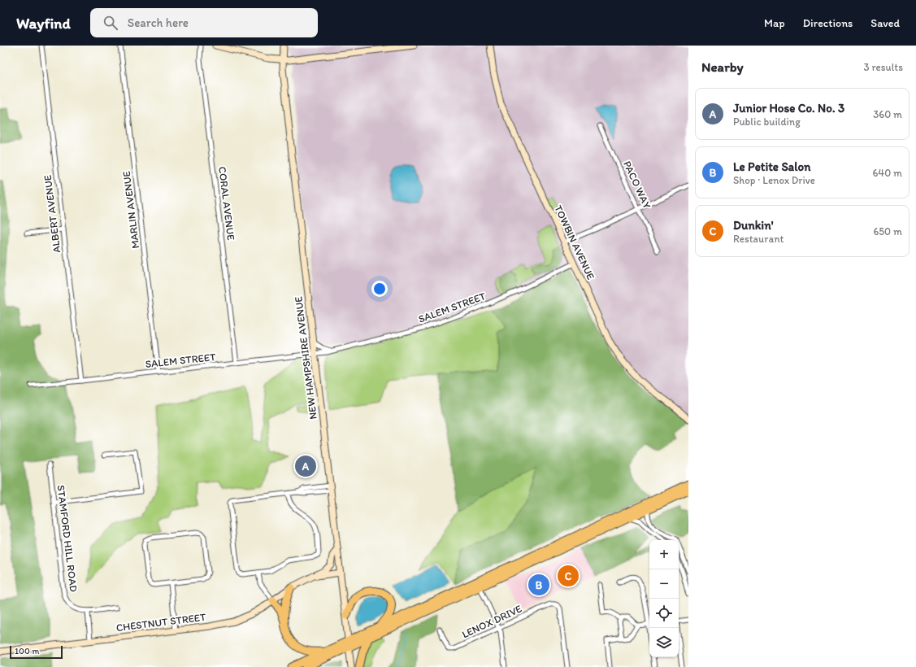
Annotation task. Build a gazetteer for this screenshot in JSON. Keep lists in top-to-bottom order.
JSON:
{
  "streets": {
    "street": [
      "PACO WAY",
      "CORAL AVENUE",
      "MARLIN AVENUE",
      "ALBERT AVENUE",
      "TOWBIN AVENUE",
      "SALEM STREET",
      "NEW HAMPSHIRE AVENUE",
      "STAMFORD HILL ROAD",
      "LENOX DRIVE",
      "CHESTNUT STREET"
    ]
  },
  "crossings": [
    ["CORAL AVENUE", "SALEM STREET"],
    ["MARLIN AVENUE", "SALEM STREET"],
    ["ALBERT AVENUE", "SALEM STREET"],
    ["TOWBIN AVENUE", "SALEM STREET"],
    ["SALEM STREET", "NEW HAMPSHIRE AVENUE"],
    ["NEW HAMPSHIRE AVENUE", "CHESTNUT STREET"]
  ],
  "scale_bar": "100 m",
  "page": {
    "header": "Wayfind",
    "search": "Search here",
    "nav": ["Map", "Directions", "Saved"],
    "heading": ["Nearby", "3 results"],
    "list": [
      {
        "mark": "A",
        "name": "Junior Hose Co. No. 3",
        "note": "Public building",
        "value": "360 m"
      },
      {
        "mark": "B",
        "name": "Le Petite Salon",
        "note": "Shop · Lenox Drive",
        "value": "640 m"
      },
      {
        "mark": "C",
        "name": "Dunkin'",
        "note": "Restaurant",
        "value": "650 m"
      }
    ],
    "pins": ["A", "C", "B"],
    "map_buttons": ["+", "−"],
    "scale": "100 m"
  }
}
